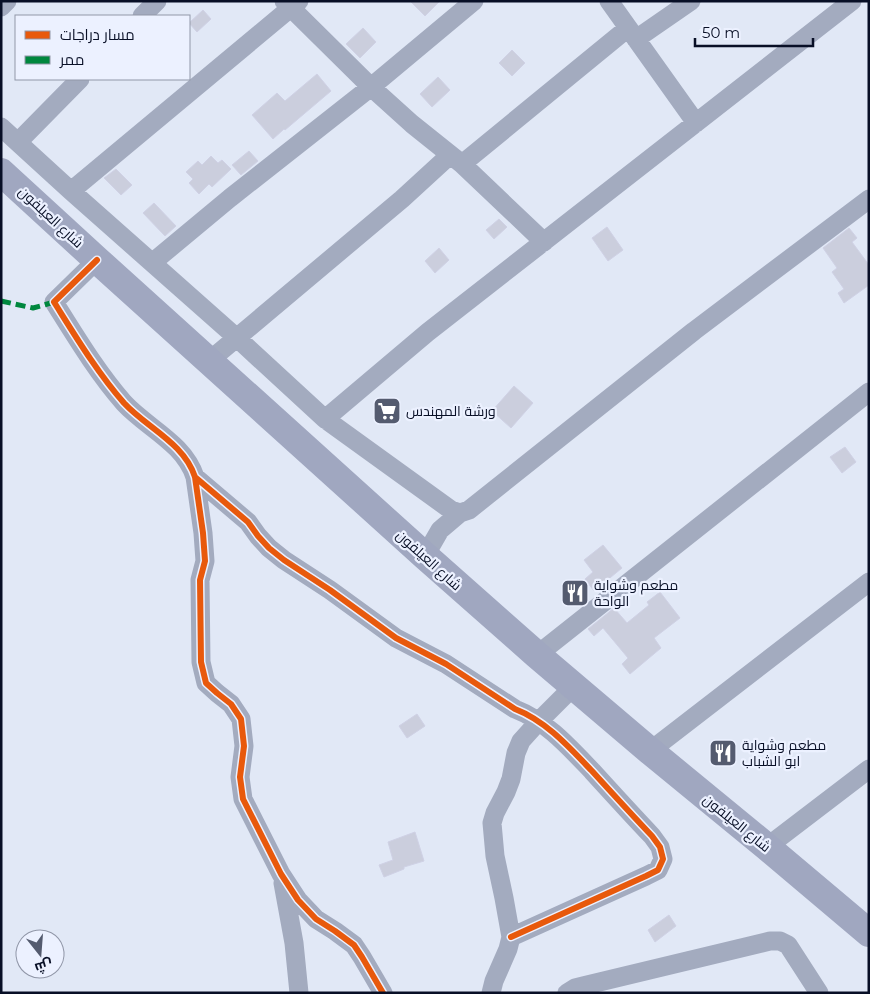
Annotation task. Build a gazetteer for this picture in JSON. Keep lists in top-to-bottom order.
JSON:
{
  "streets": {
    "highway": ["شارع العيلفون"]
  },
  "places": {
    "supermarket": ["ورشة المهندس"],
    "restaurant": ["مطعم وشواية الواحة", "مطعم وشواية ابو الشباب"]
  },
  "legend": ["مسار دراجات", "ممر"],
  "scale_bar": "50 m",
  "north": "bottom"
}
